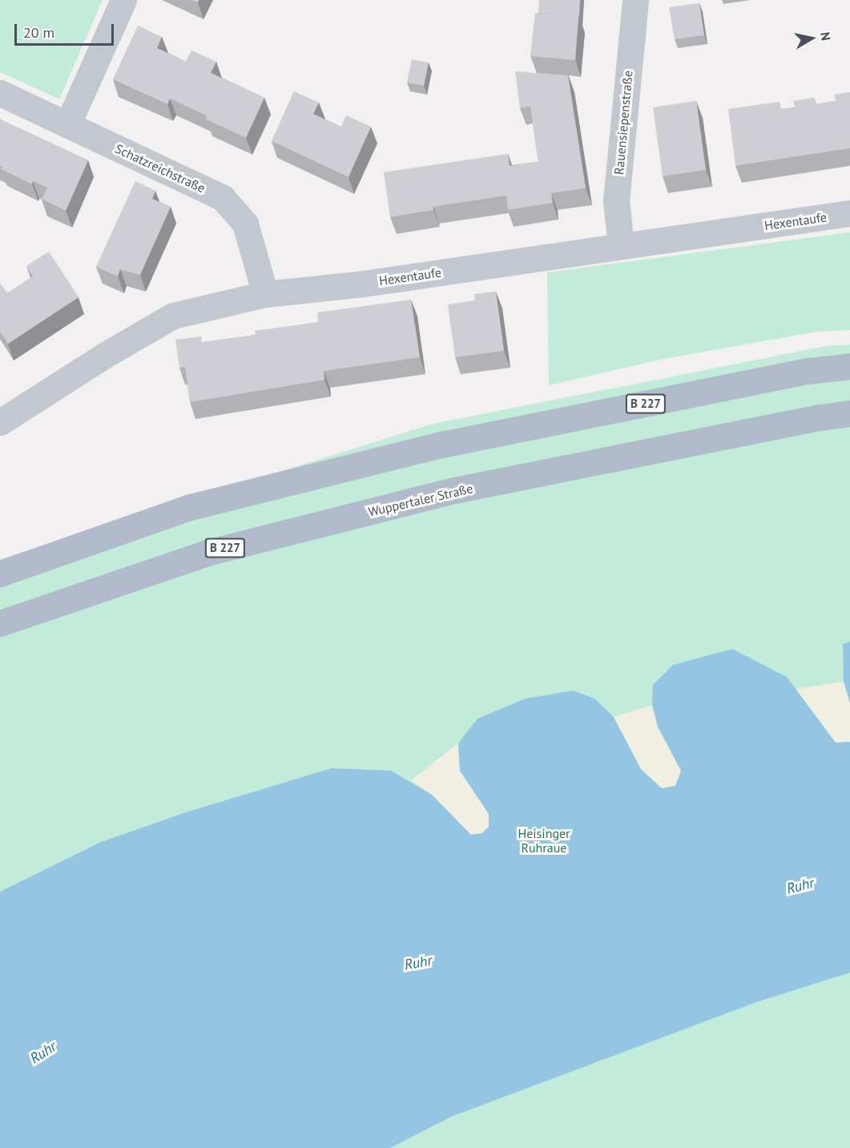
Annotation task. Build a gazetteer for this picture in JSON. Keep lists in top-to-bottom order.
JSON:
{
  "streets": {
    "main road": ["B 227", "Wuppertaler Straße"],
    "street": ["Rauensiepenstraße", "Schatzreichstraße", "Hexentaufe"]
  },
  "crossings": [
    ["Rauensiepenstraße", "Hexentaufe"],
    ["Schatzreichstraße", "Hexentaufe"]
  ],
  "water": ["Ruhr"],
  "parks": ["Heisinger Ruhraue"],
  "scale_bar": "20 m",
  "north": "right"
}
